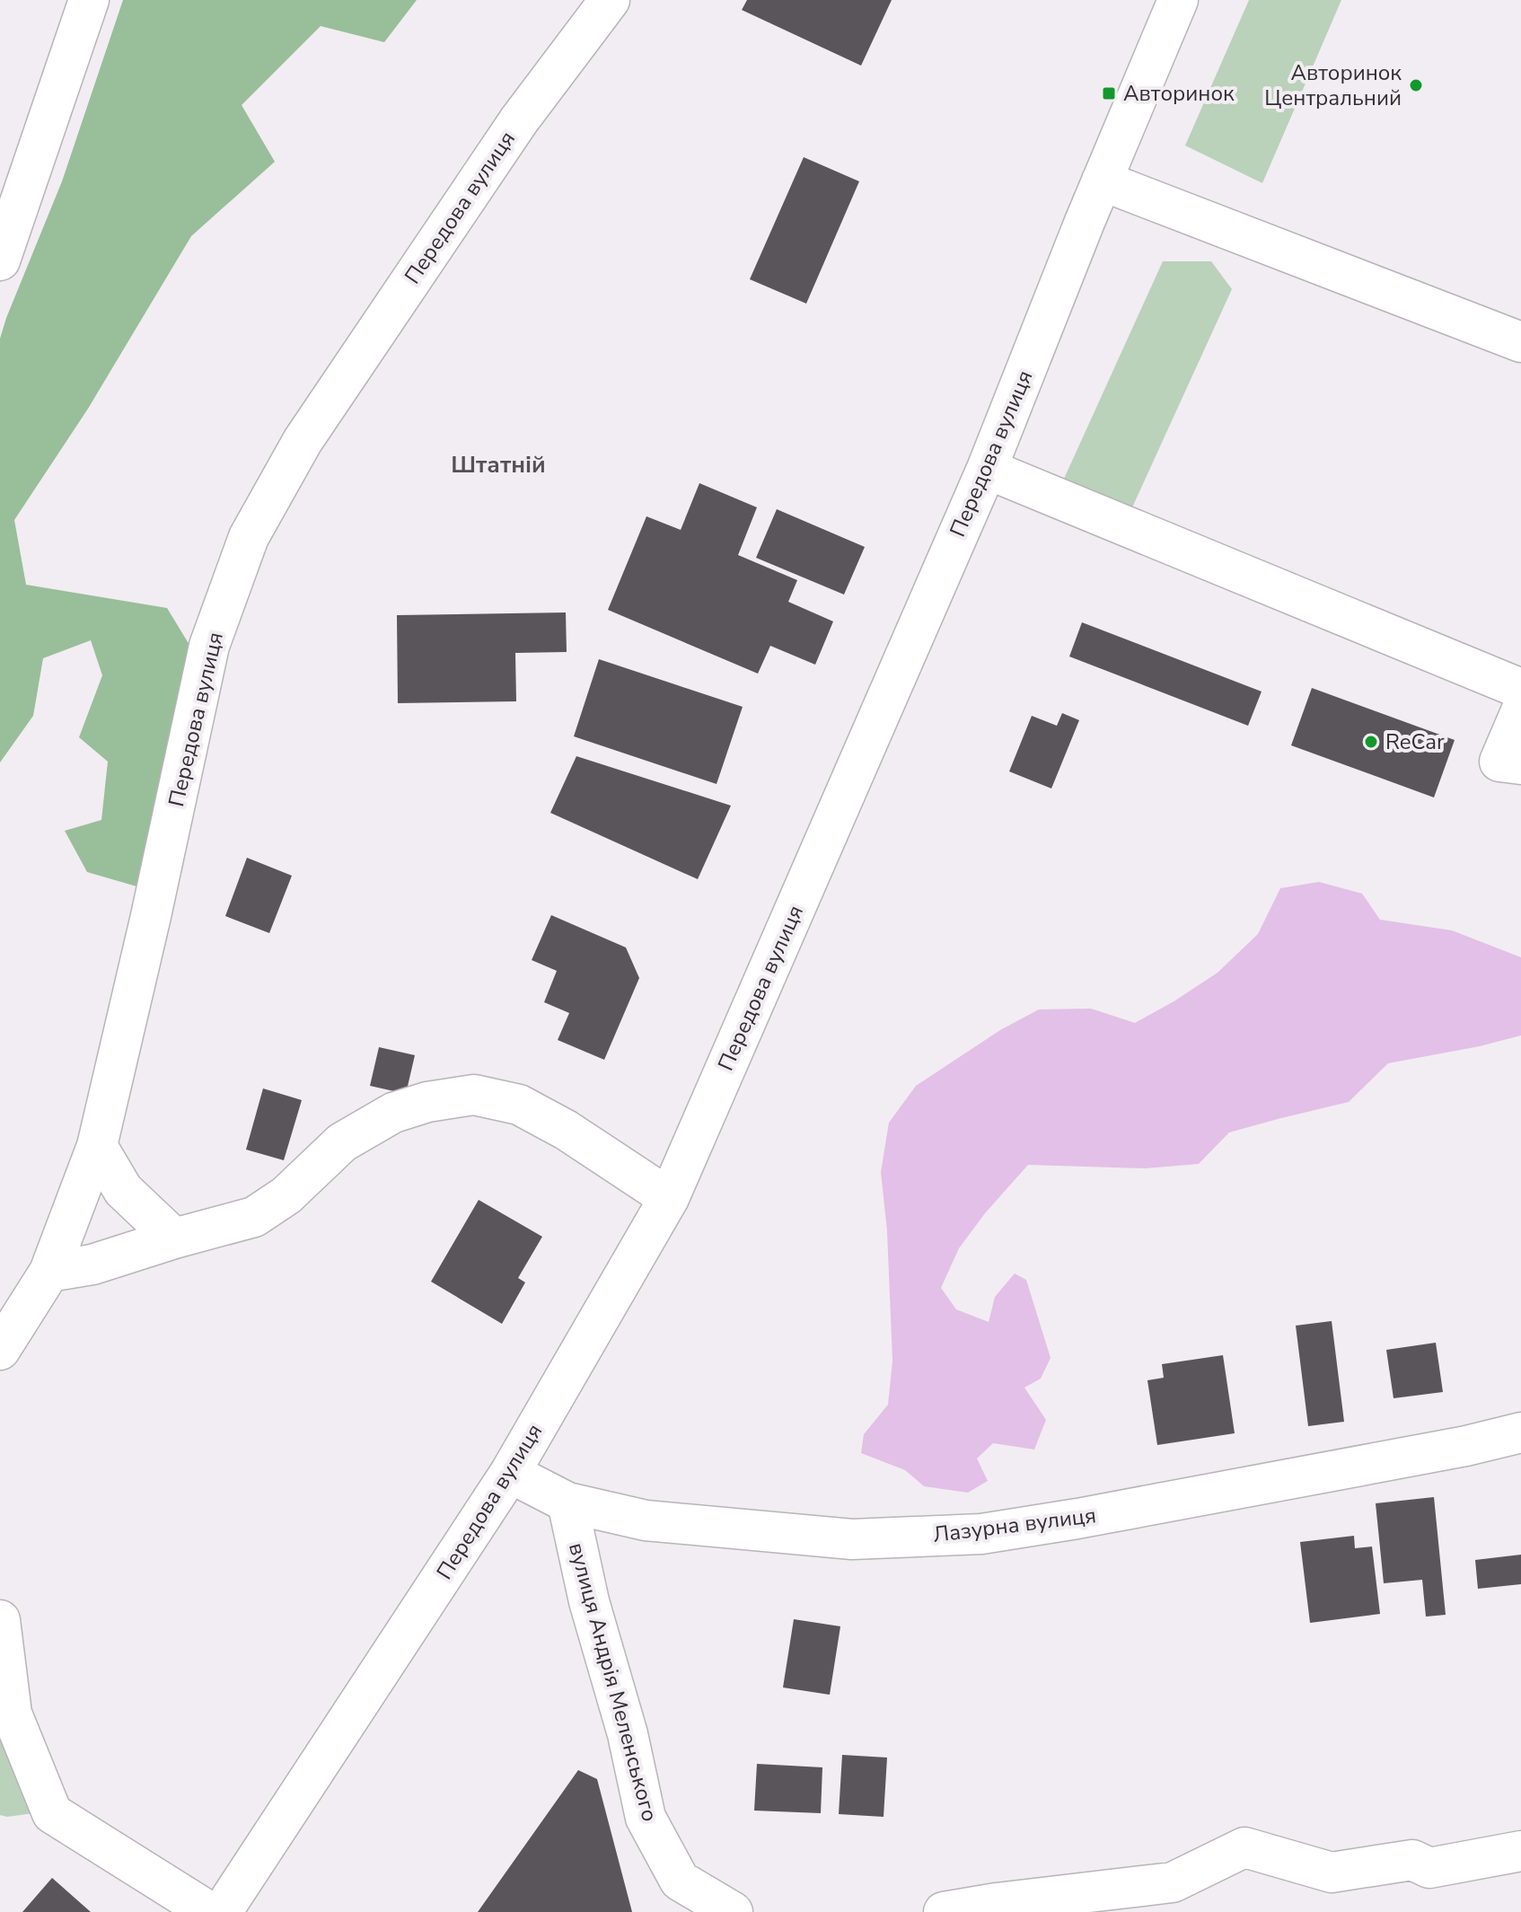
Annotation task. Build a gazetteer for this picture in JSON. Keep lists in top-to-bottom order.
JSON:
{
  "streets": {
    "street": ["Передова вулиця", "Лазурна вулиця", "вулиця Андрія Меленського"]
  },
  "crossings": [
    ["Передова вулиця", "Лазурна вулиця"],
    ["Лазурна вулиця", "вулиця Андрія Меленського"]
  ],
  "districts": ["Штатній"],
  "places": {
    "other": ["Авторинок Центральний", "ReCar"],
    "transit": ["Авторинок"]
  }
}
